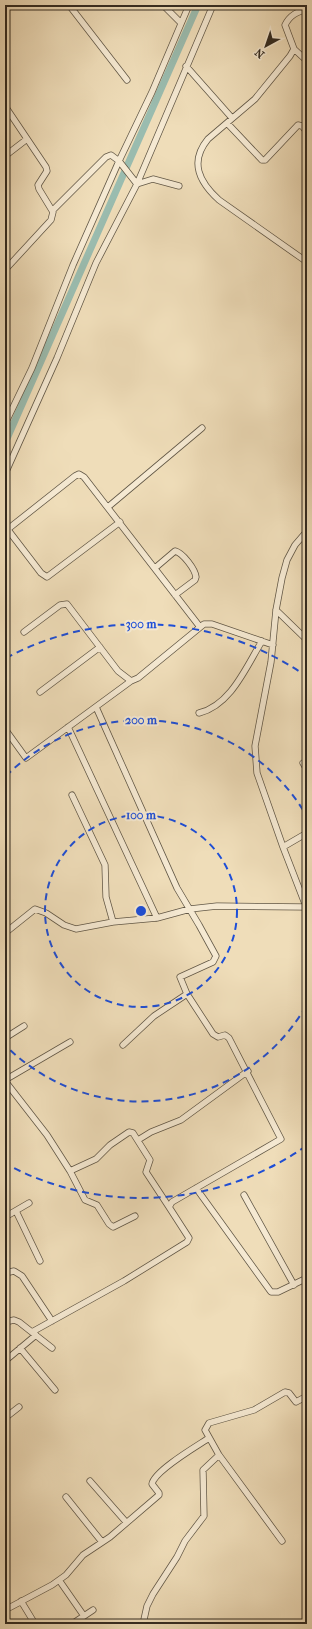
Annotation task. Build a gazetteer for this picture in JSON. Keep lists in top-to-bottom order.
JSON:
{
  "north": "bottom left",
  "rings": ["300 m", "200 m", "100 m"]
}
